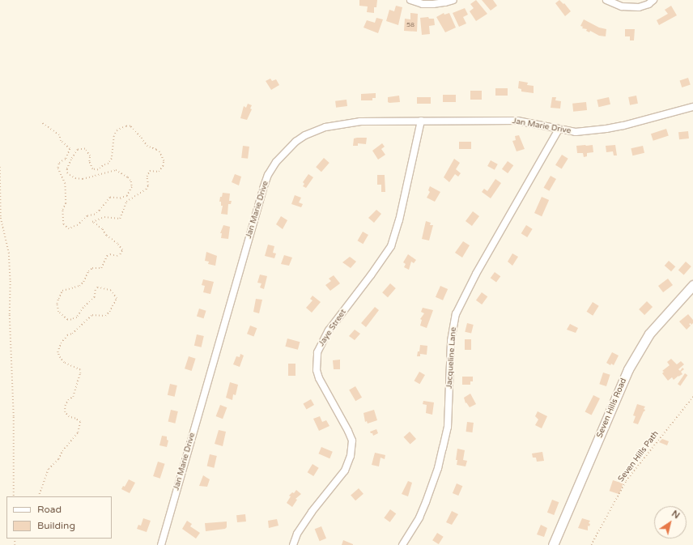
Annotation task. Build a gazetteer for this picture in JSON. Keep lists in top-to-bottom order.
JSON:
{
  "streets": {
    "street": [
      "Jan Marie Drive",
      "Jaye Street",
      "Jacqueline Lane",
      "Seven Hills Road"
    ],
    "path": ["Seven Hills Path"]
  },
  "crossings": [
    ["Jan Marie Drive", "Jaye Street"],
    ["Jan Marie Drive", "Jacqueline Lane"]
  ],
  "house_numbers": ["58"],
  "legend": ["Road", "Building"],
  "north": "top right"
}
